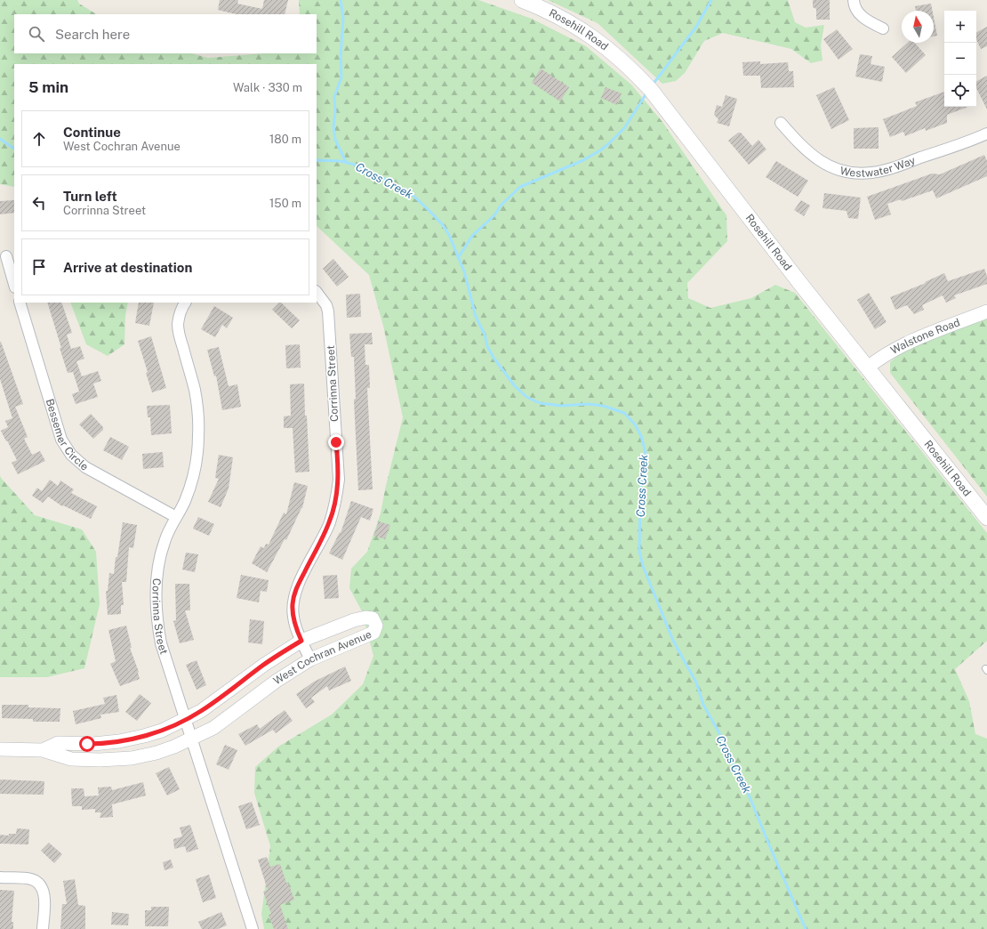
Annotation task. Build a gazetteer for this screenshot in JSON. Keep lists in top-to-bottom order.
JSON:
{
  "streets": {
    "main road": ["Rosehill Road"],
    "street": [
      "Westwater Way",
      "Walstone Road",
      "Corrinna Street",
      "Bessemer Circle",
      "West Cochran Avenue"
    ]
  },
  "crossings": [
    ["Rosehill Road", "Walstone Road"],
    ["Corrinna Street", "Bessemer Circle"],
    ["Corrinna Street", "West Cochran Avenue"]
  ],
  "water": ["Cross Creek"],
  "north": "top",
  "page": {
    "map_buttons": ["+", "−"],
    "search": "Search here",
    "heading": ["5 min", "Walk · 330 m"],
    "list": [
      ["Continue", "West Cochran Avenue", "180 m"],
      ["Turn left", "Corrinna Street", "150 m"],
      "Arrive at destination"
    ]
  }
}
